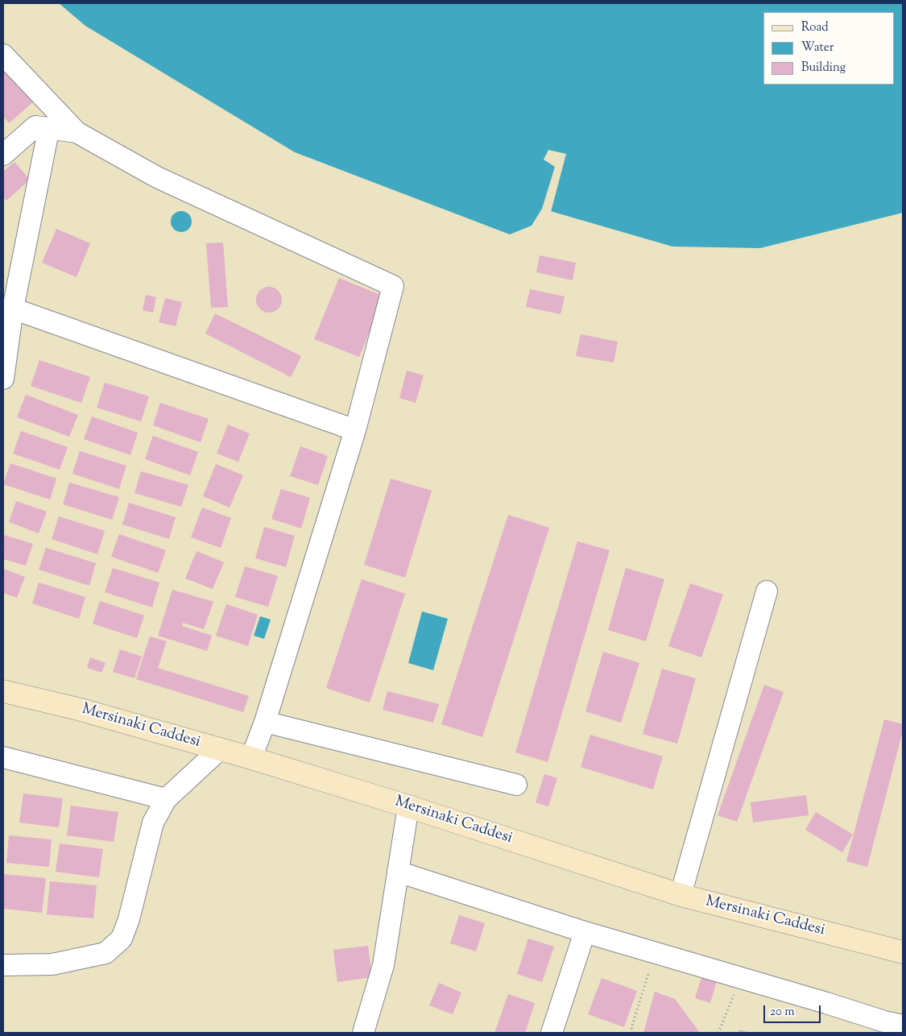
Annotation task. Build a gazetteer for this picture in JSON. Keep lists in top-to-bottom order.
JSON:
{
  "streets": {
    "street": ["Mersinaki Caddesi"]
  },
  "legend": ["Road", "Water", "Building"],
  "scale_bar": "20 m"
}
